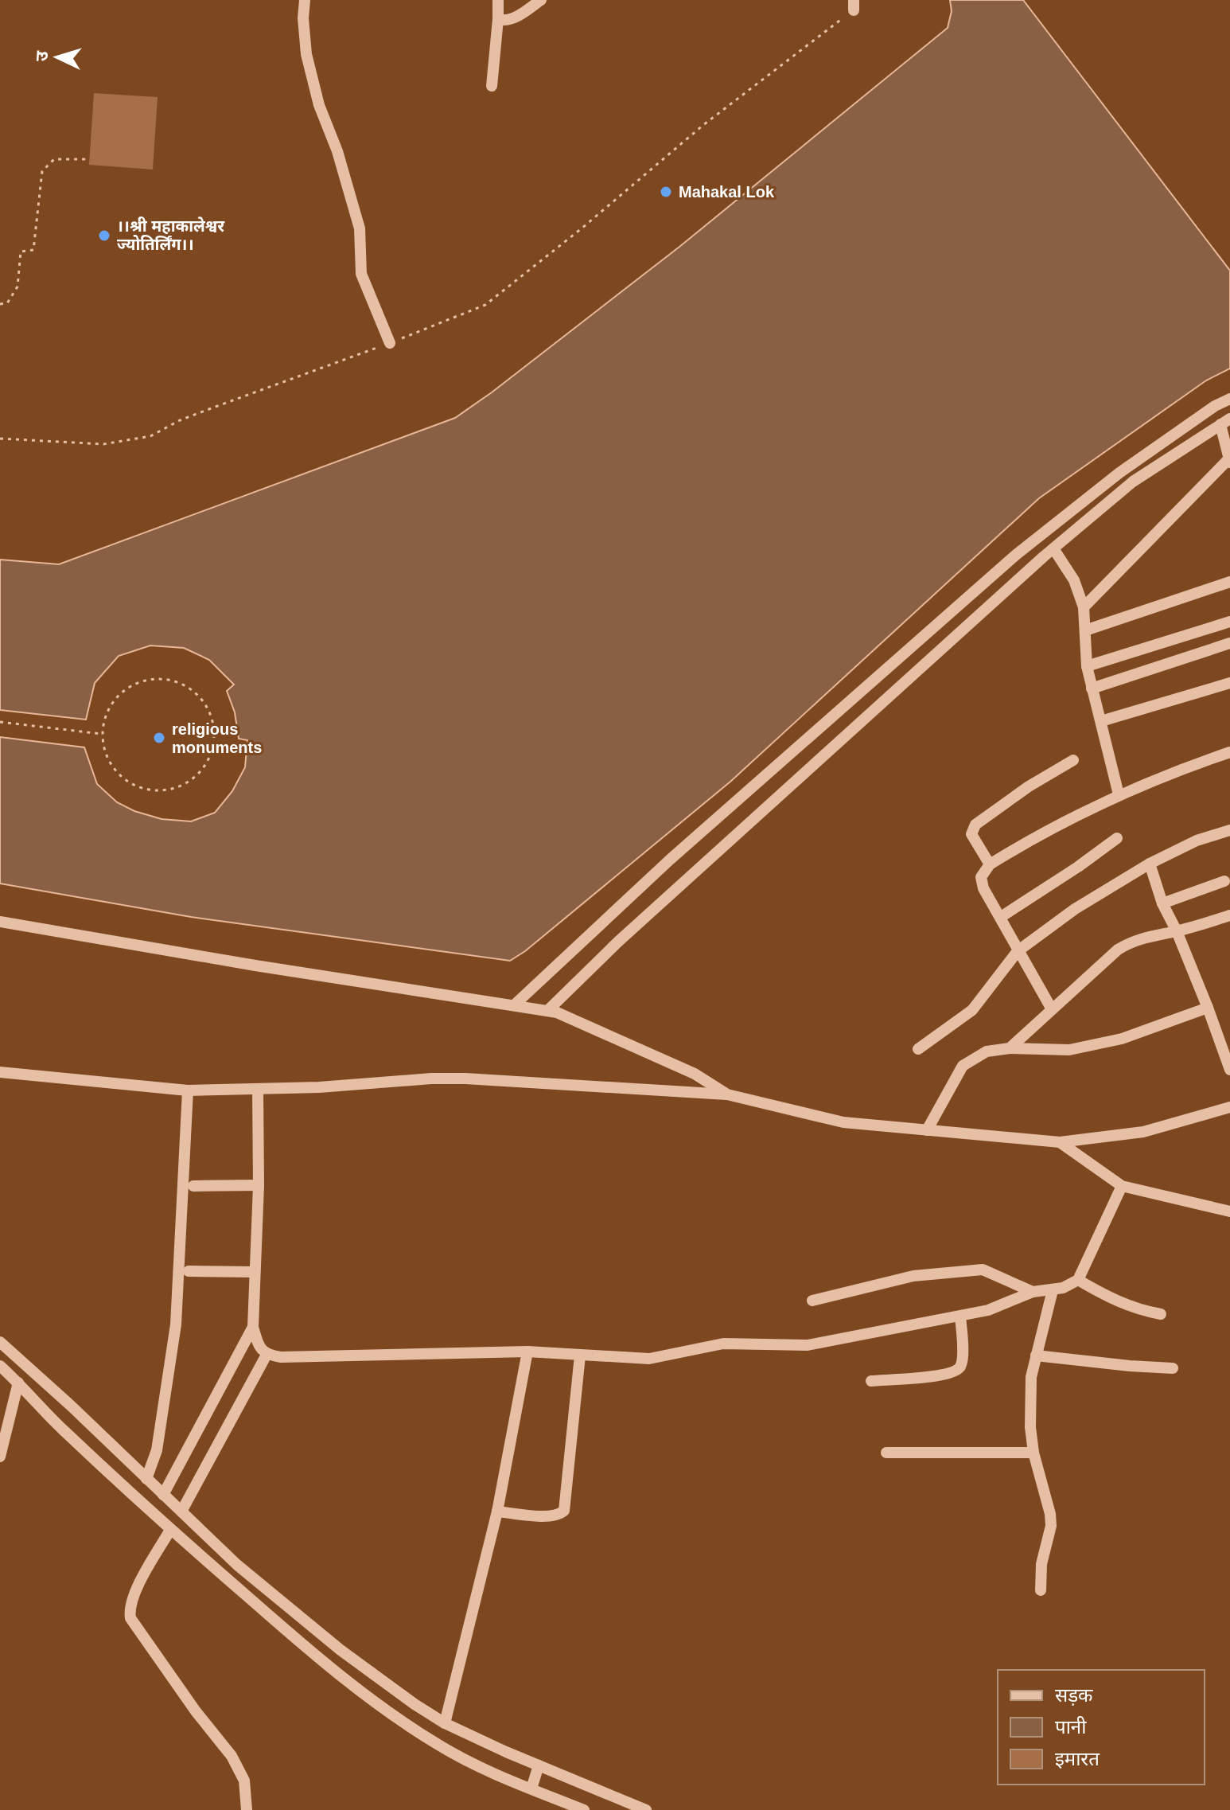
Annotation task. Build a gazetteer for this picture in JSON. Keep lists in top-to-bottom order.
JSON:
{
  "places": ["Mahakal Lok", "।।श्री महाकालेश्वर ज्योतिर्लिंग।।", "religious monuments"],
  "legend": ["सड़क", "पानी", "इमारत"],
  "north": "left"
}
